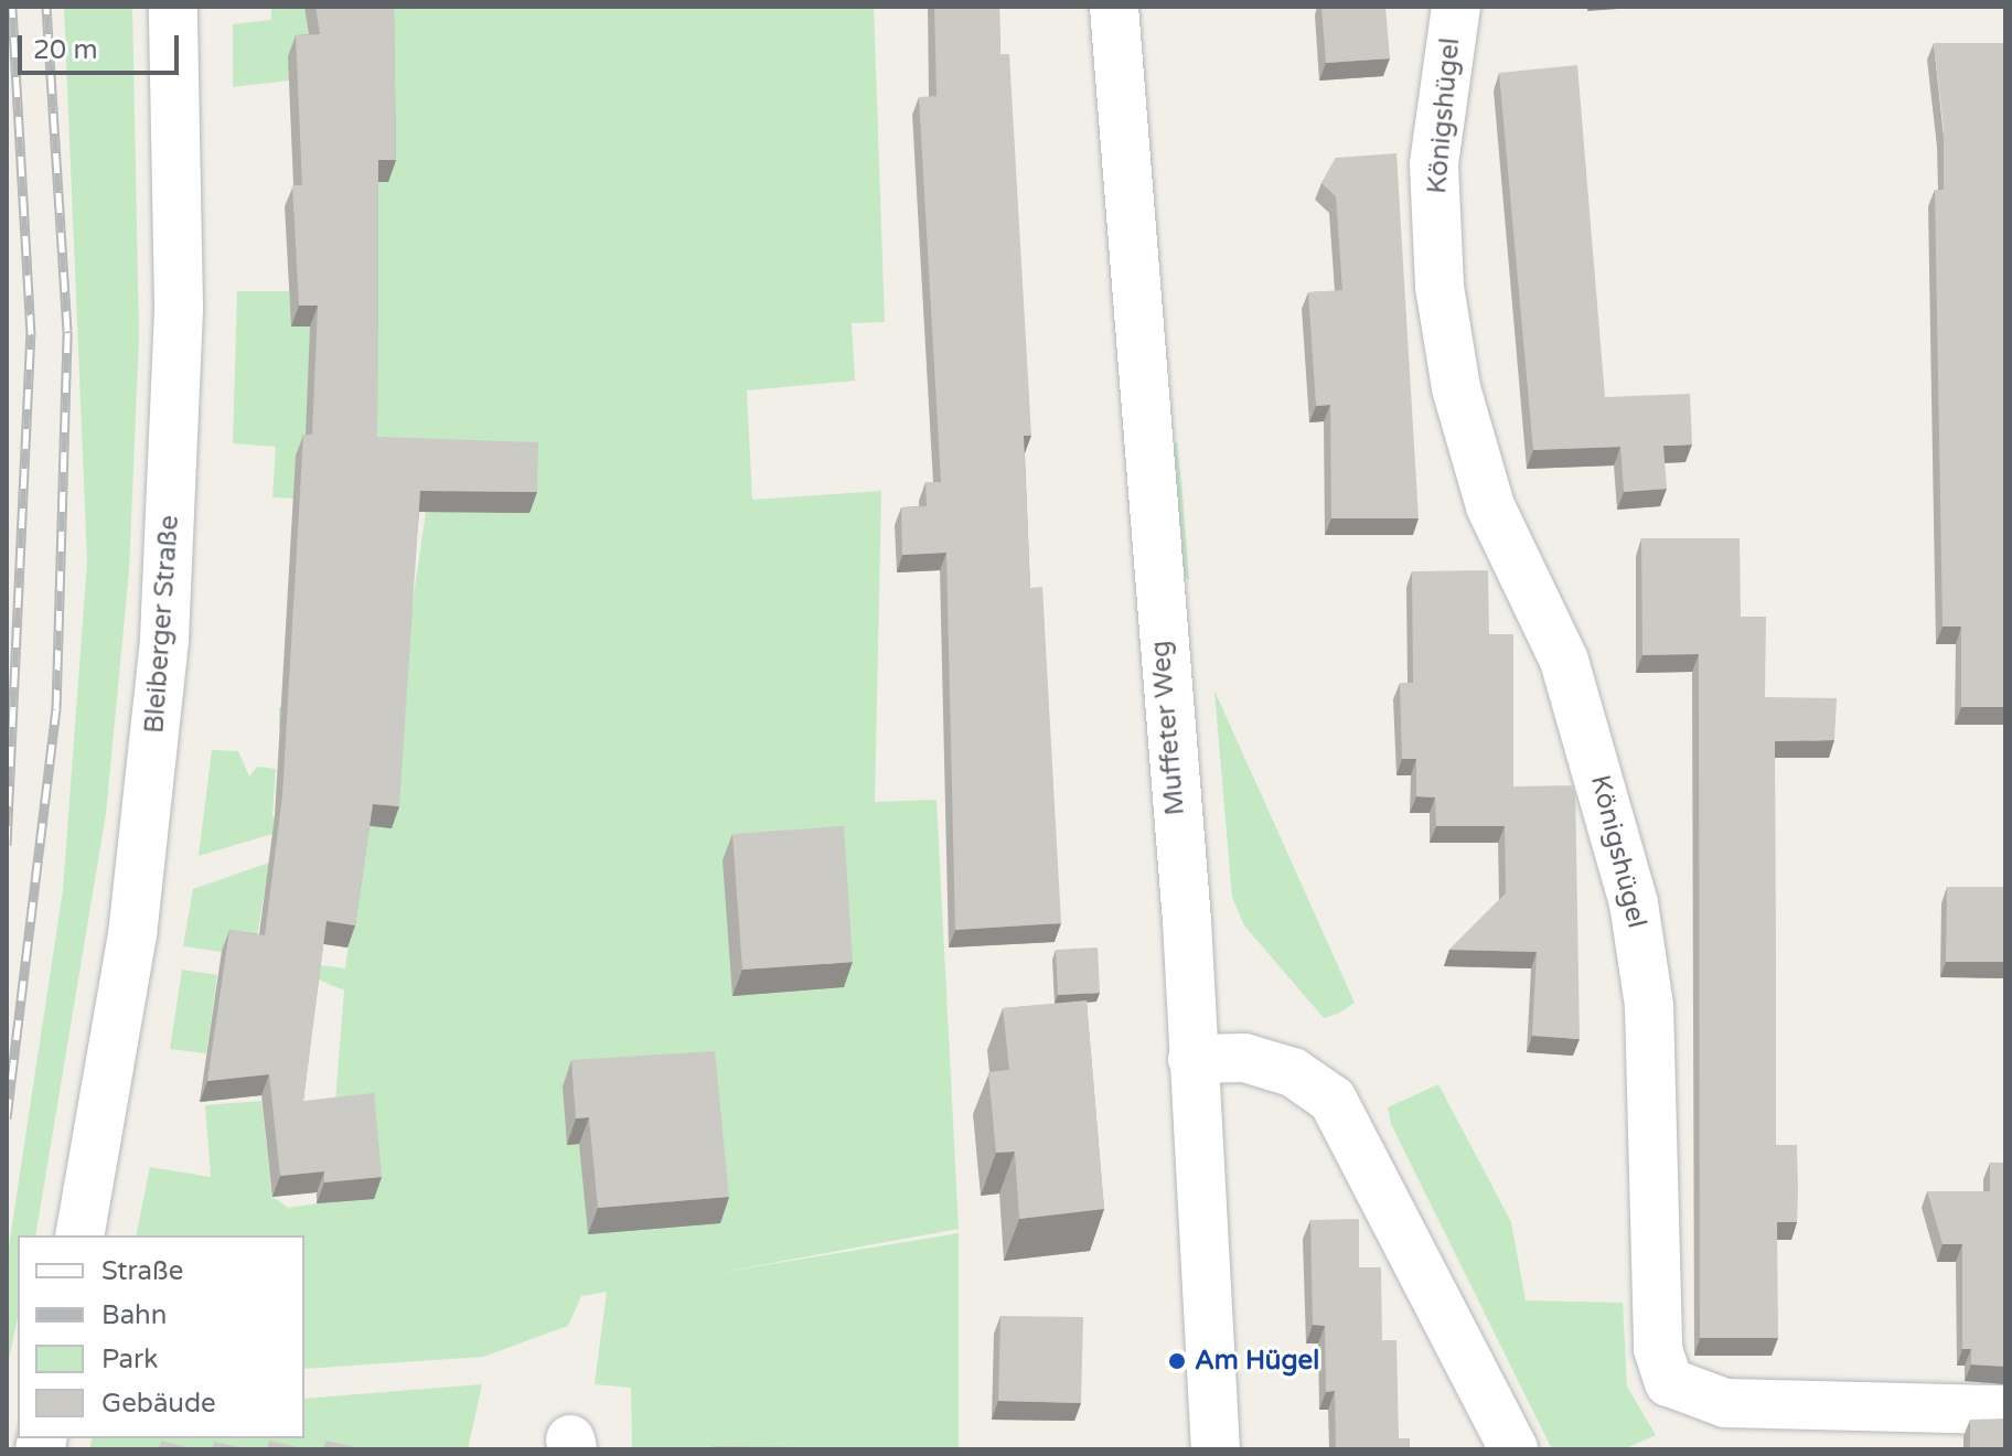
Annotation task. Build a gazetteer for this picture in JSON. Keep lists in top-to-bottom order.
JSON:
{
  "streets": {
    "street": ["Königshügel", "Bleiberger Straße", "Muffeter Weg"]
  },
  "places": ["Am Hügel"],
  "legend": [
    "Straße",
    "Bahn",
    "Park",
    "Gebäude"
  ],
  "scale_bar": "20 m"
}
